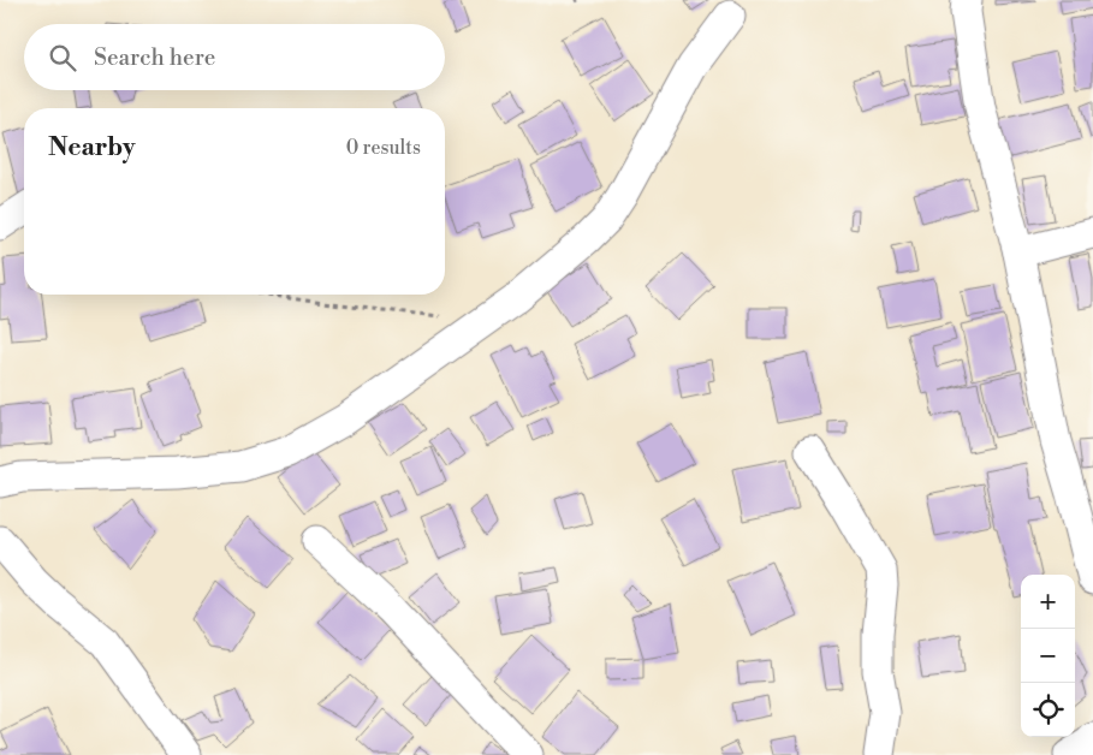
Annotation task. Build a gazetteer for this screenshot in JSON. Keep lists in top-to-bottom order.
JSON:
{
  "page": {
    "search": "Search here",
    "heading": ["Nearby", "0 results"],
    "map_buttons": ["+", "−"]
  }
}
